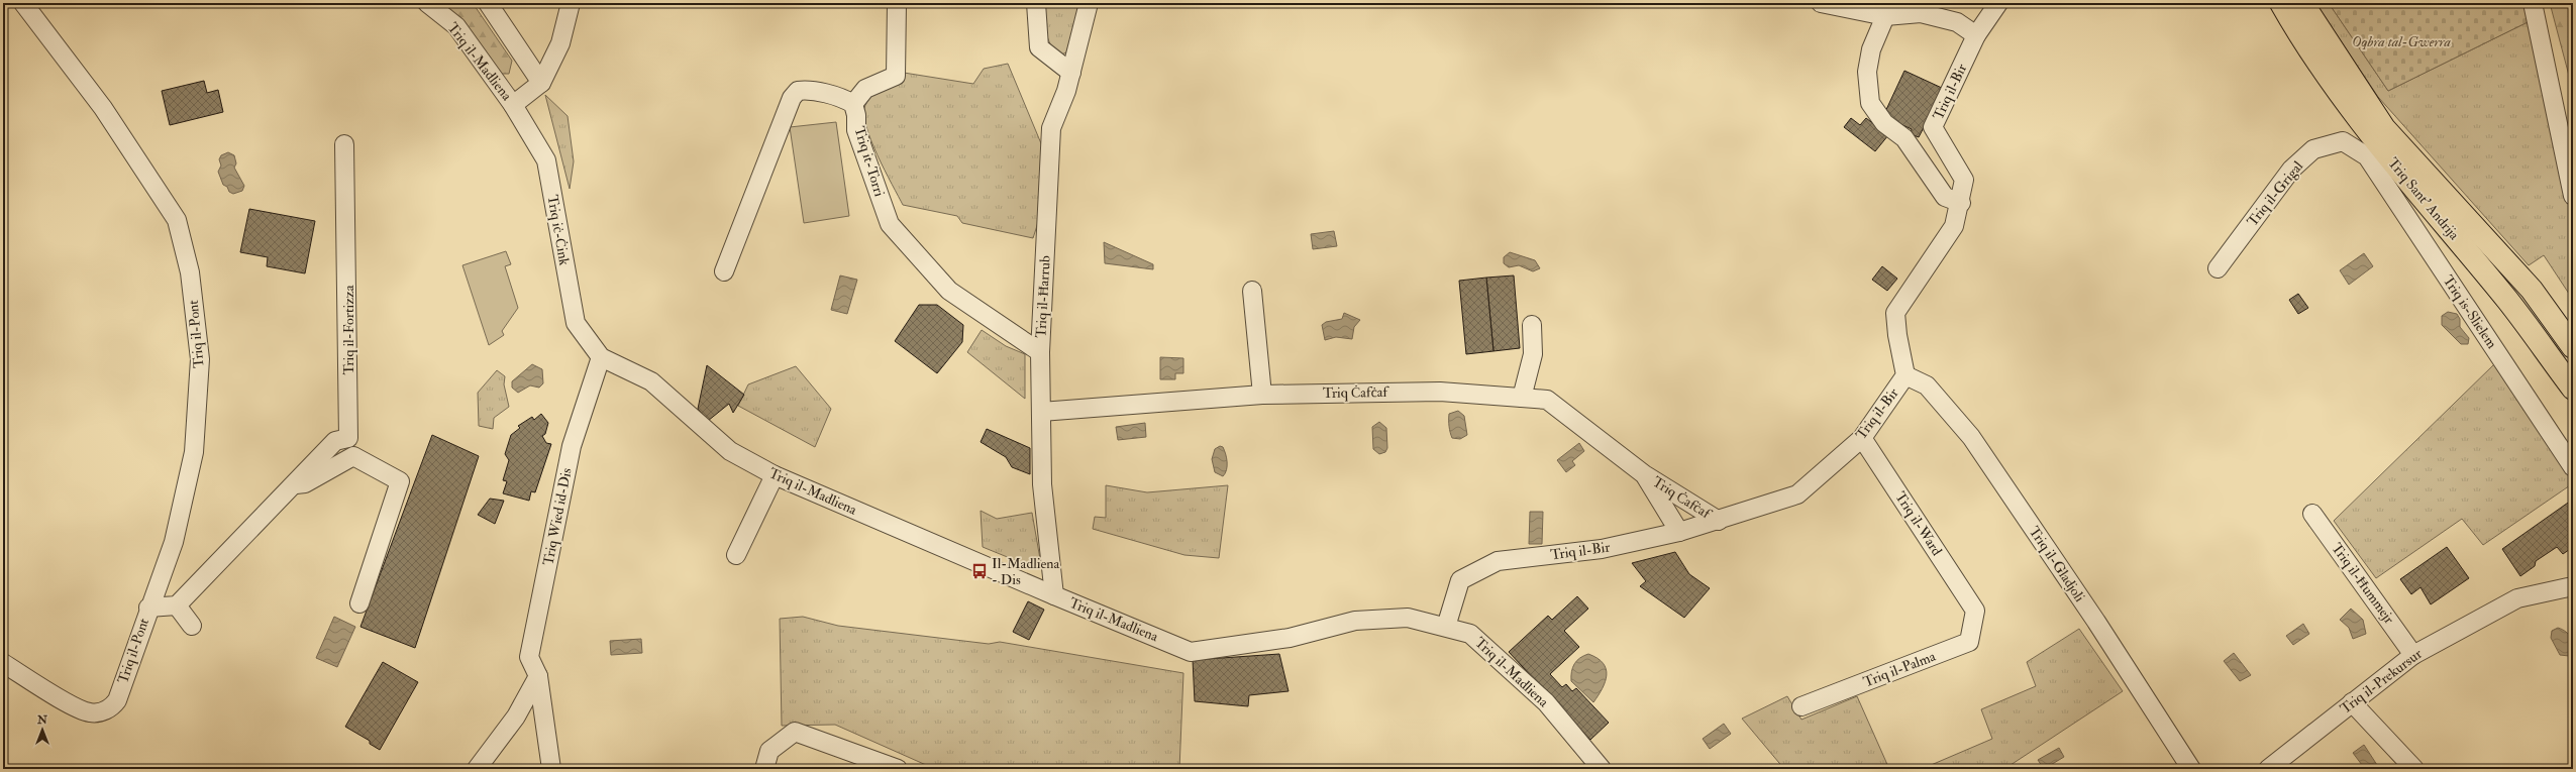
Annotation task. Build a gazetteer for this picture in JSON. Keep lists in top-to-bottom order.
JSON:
{
  "streets": {
    "highway": ["Triq Sant' Andrija"],
    "street": [
      "Triq il-Madliena",
      "Triq il-Bir",
      "Triq it-Torri",
      "Triq il-Grigal",
      "Triq iċ-Ċink",
      "Triq il-Ħarrub",
      "Triq is-Slielem",
      "Triq il-Fortizza",
      "Triq il-Pont",
      "Triq Ċafċaf",
      "Triq Wied id-Dis",
      "Triq il-Ward",
      "Triq il-Gladjoli",
      "Triq il-Ħummejr",
      "Triq il-Palma",
      "Triq il-Prekursur"
    ]
  },
  "crossings": [
    ["Triq il-Madliena", "Triq il-Bir"],
    ["Triq il-Madliena", "Triq iċ-Ċink"],
    ["Triq il-Madliena", "Triq il-Ħarrub"],
    ["Triq il-Madliena", "Triq Wied id-Dis"],
    ["Triq il-Bir", "Triq Ċafċaf"],
    ["Triq il-Bir", "Triq il-Ward"],
    ["Triq il-Bir", "Triq il-Gladjoli"],
    ["Triq it-Torri", "Triq il-Ħarrub"],
    ["Triq il-Grigal", "Triq is-Slielem"],
    ["Triq iċ-Ċink", "Triq Wied id-Dis"],
    ["Triq il-Ħarrub", "Triq Ċafċaf"],
    ["Triq il-Ward", "Triq il-Palma"],
    ["Triq il-Ħummejr", "Triq il-Prekursur"]
  ],
  "parks": ["Oqbra tal-Gwerra"],
  "places": {
    "bus stop": ["Il-Madliena - Dis"]
  },
  "north": "top"
}
